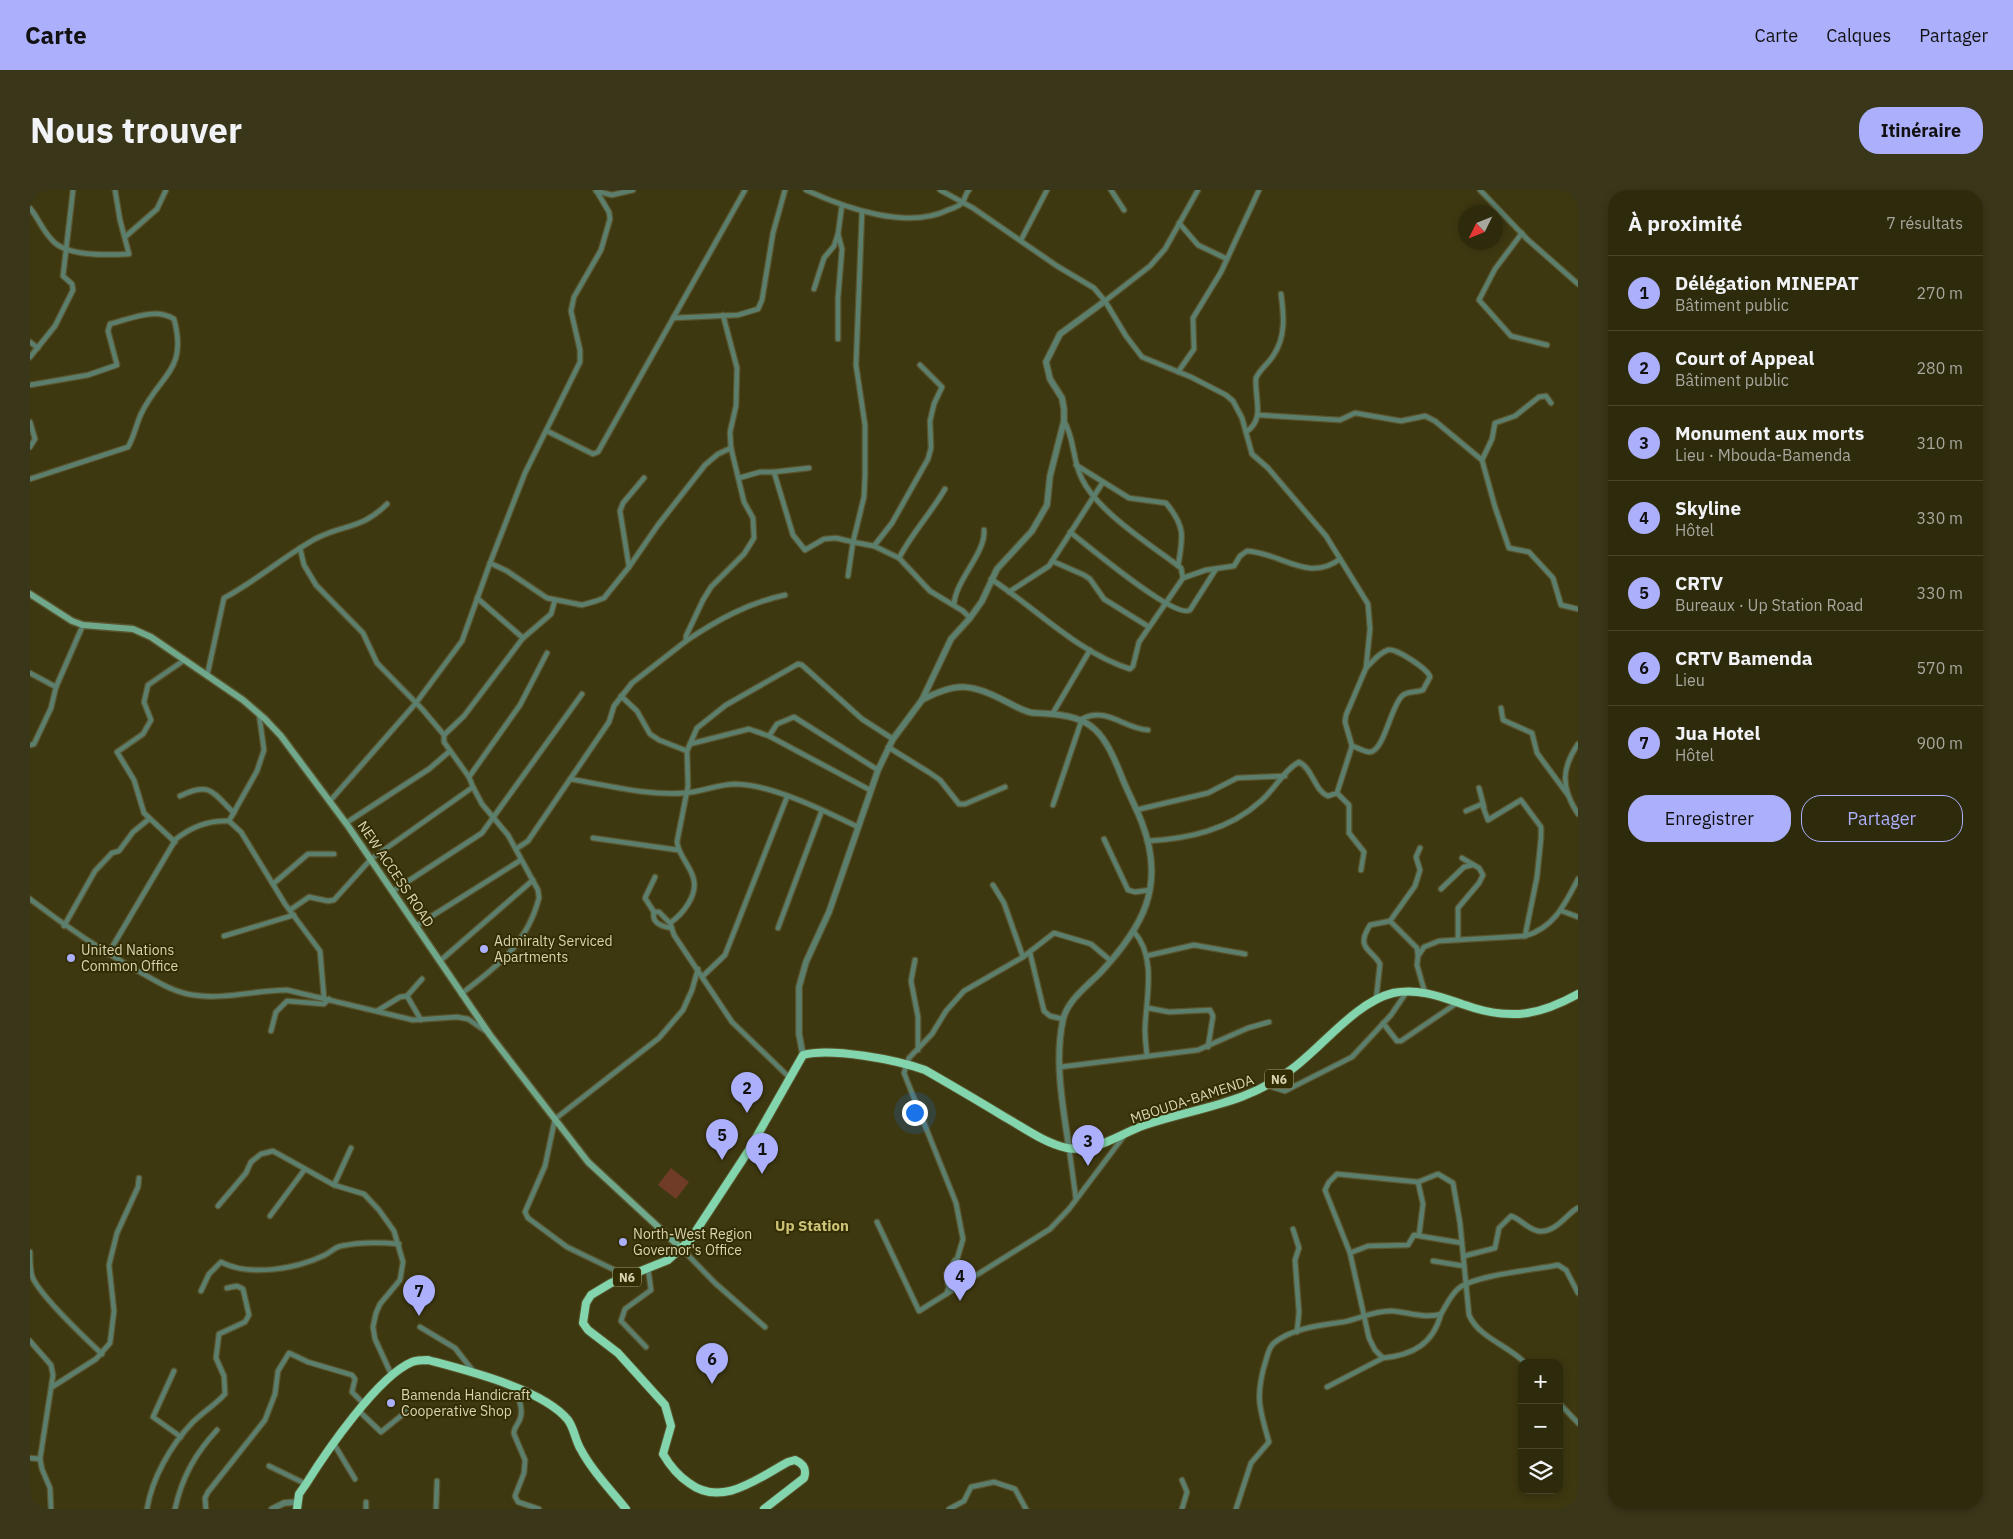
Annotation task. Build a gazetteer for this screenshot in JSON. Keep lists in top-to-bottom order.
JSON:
{
  "streets": {
    "highway": ["N6", "MBOUDA-BAMENDA"],
    "main road": ["NEW ACCESS ROAD"]
  },
  "crossings": [
    ["NEW ACCESS ROAD", "N6"],
    ["N6", "MBOUDA-BAMENDA"]
  ],
  "districts": ["Up Station"],
  "places": [
    "Admiralty Serviced Apartments",
    "United Nations Common Office",
    "North-West Region Governor's Office",
    "Bamenda Handicraft Cooperative Shop"
  ],
  "north": "bottom left",
  "page": {
    "header": "Carte",
    "nav": ["Carte", "Calques", "Partager"],
    "title": "Nous trouver",
    "buttons": [
      "Itinéraire",
      ["Enregistrer", "Partager"]
    ],
    "heading": ["À proximité", "7 résultats"],
    "list": [
      {
        "mark": "1",
        "name": "Délégation MINEPAT",
        "note": "Bâtiment public",
        "value": "270 m"
      },
      {
        "mark": "2",
        "name": "Court of Appeal",
        "note": "Bâtiment public",
        "value": "280 m"
      },
      {
        "mark": "3",
        "name": "Monument aux morts",
        "note": "Lieu · Mbouda-Bamenda",
        "value": "310 m"
      },
      {
        "mark": "4",
        "name": "Skyline",
        "note": "Hôtel",
        "value": "330 m"
      },
      {
        "mark": "5",
        "name": "CRTV",
        "note": "Bureaux · Up Station Road",
        "value": "330 m"
      },
      {
        "mark": "6",
        "name": "CRTV Bamenda",
        "note": "Lieu",
        "value": "570 m"
      },
      {
        "mark": "7",
        "name": "Jua Hotel",
        "note": "Hôtel",
        "value": "900 m"
      }
    ],
    "pins": [
      "2",
      "5",
      "3",
      "1",
      "4",
      "7",
      "6"
    ],
    "map_buttons": ["+", "−"]
  }
}
